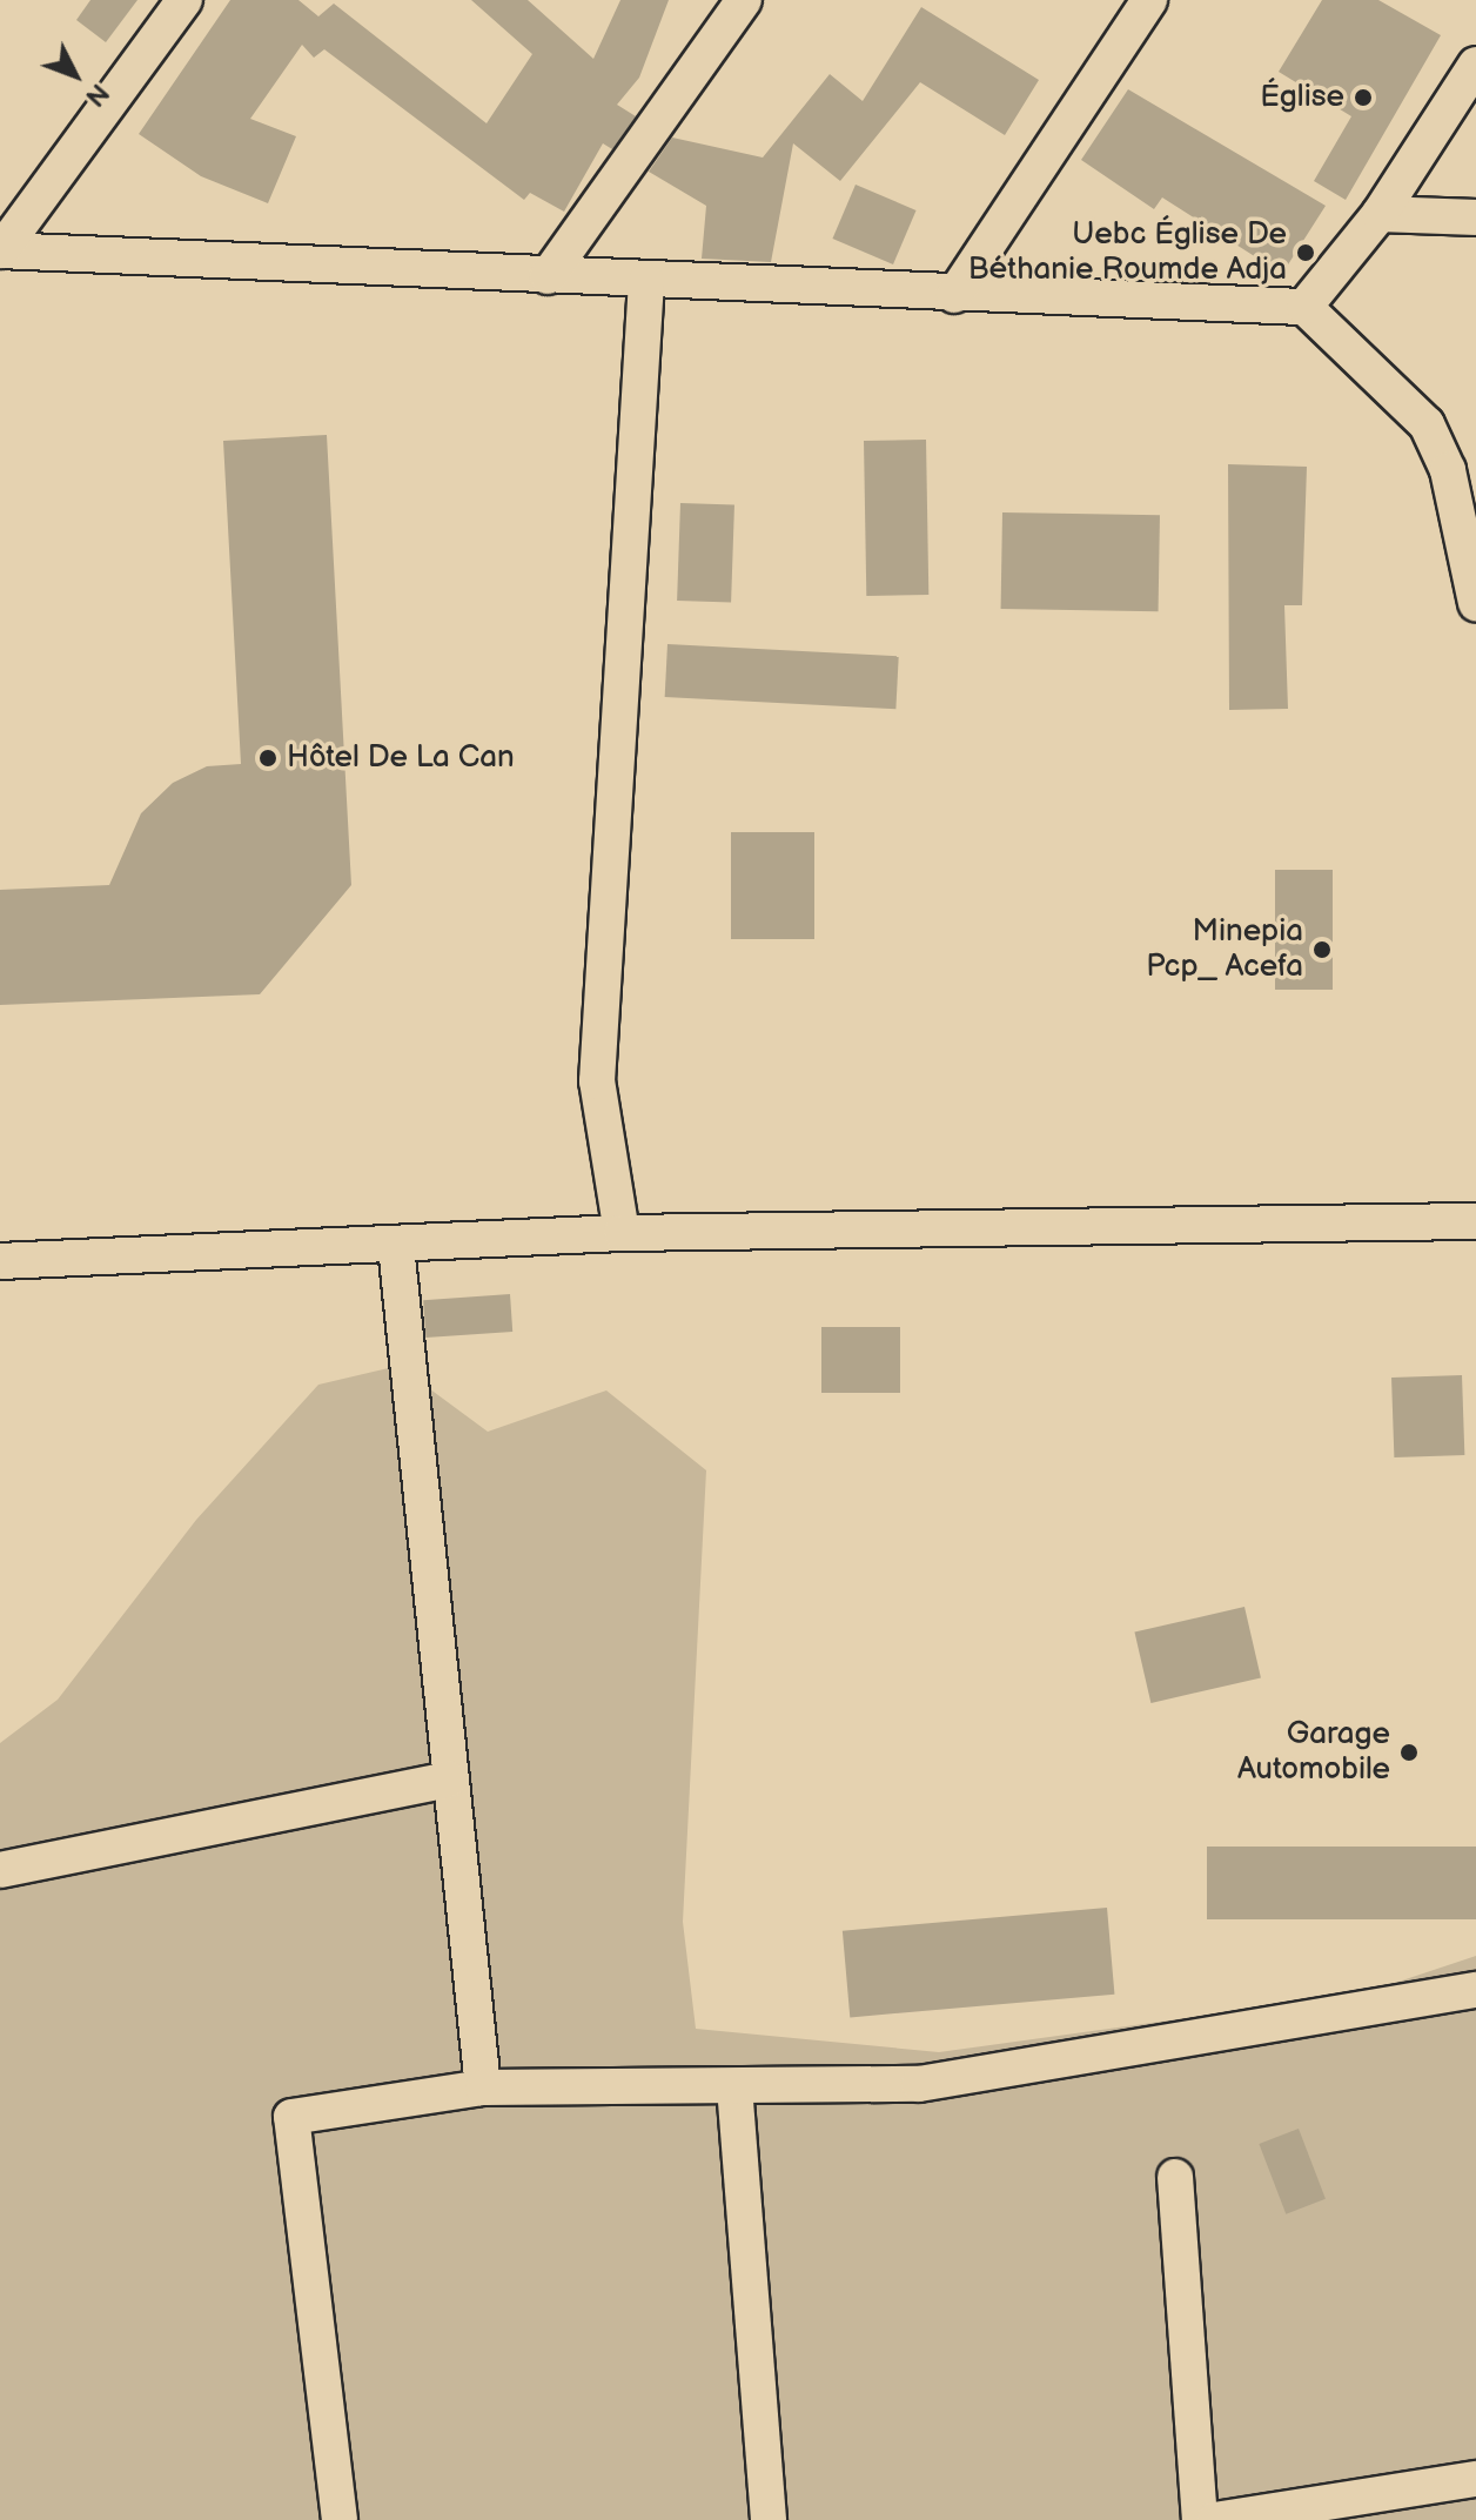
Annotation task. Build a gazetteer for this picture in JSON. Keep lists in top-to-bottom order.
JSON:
{
  "places": [
    "Église",
    "Uebc Église De Béthanie Roumde Adja",
    "Hôtel De La Can",
    "Minepia Pcp_ Acefa",
    "Garage Automobile"
  ],
  "north": "bottom right"
}
